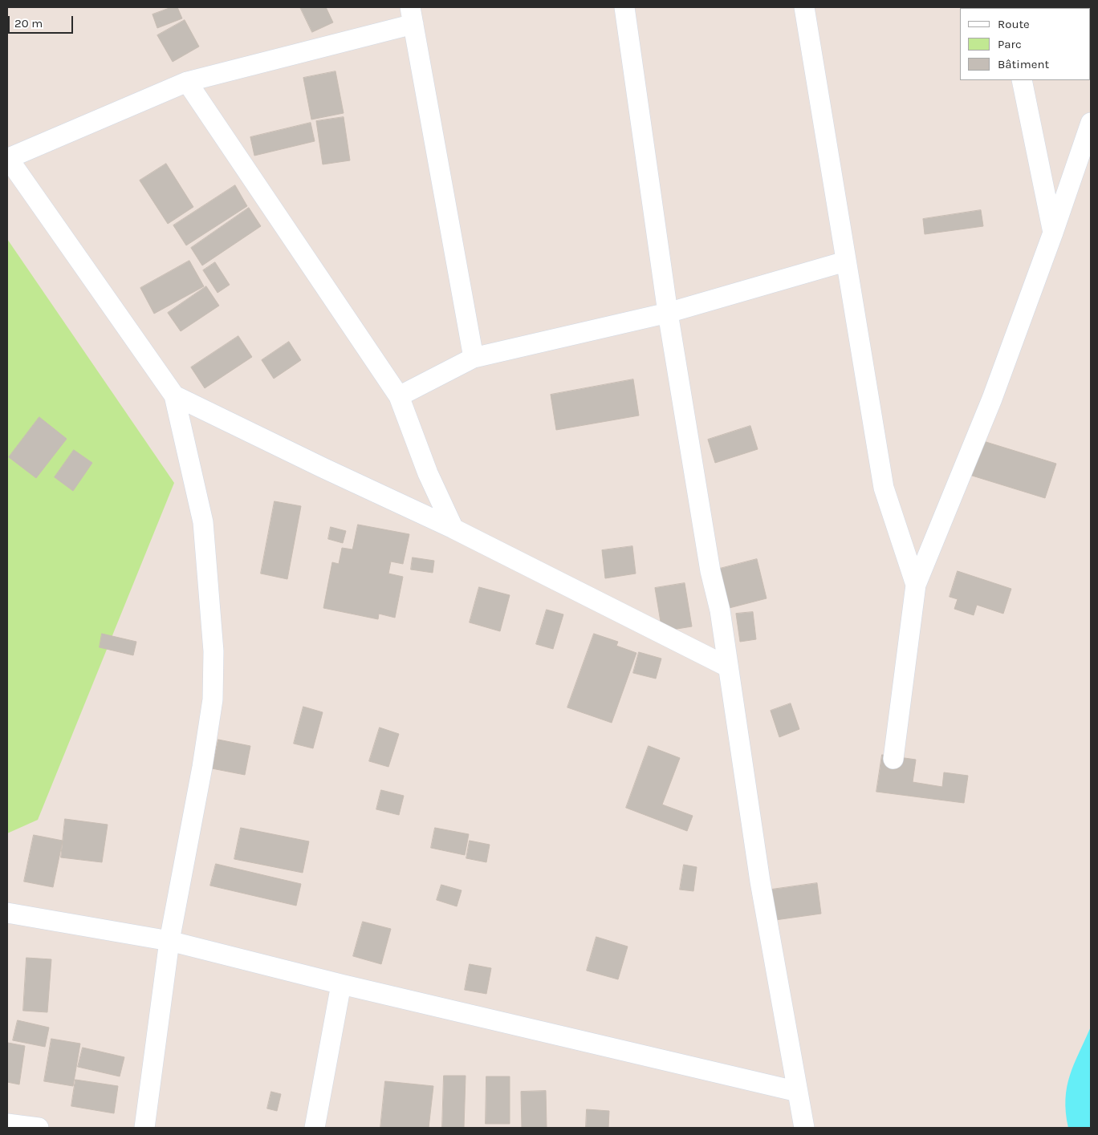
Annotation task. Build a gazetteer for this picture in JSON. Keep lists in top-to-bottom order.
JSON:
{
  "legend": ["Route", "Parc", "Bâtiment"],
  "scale_bar": "20 m"
}
